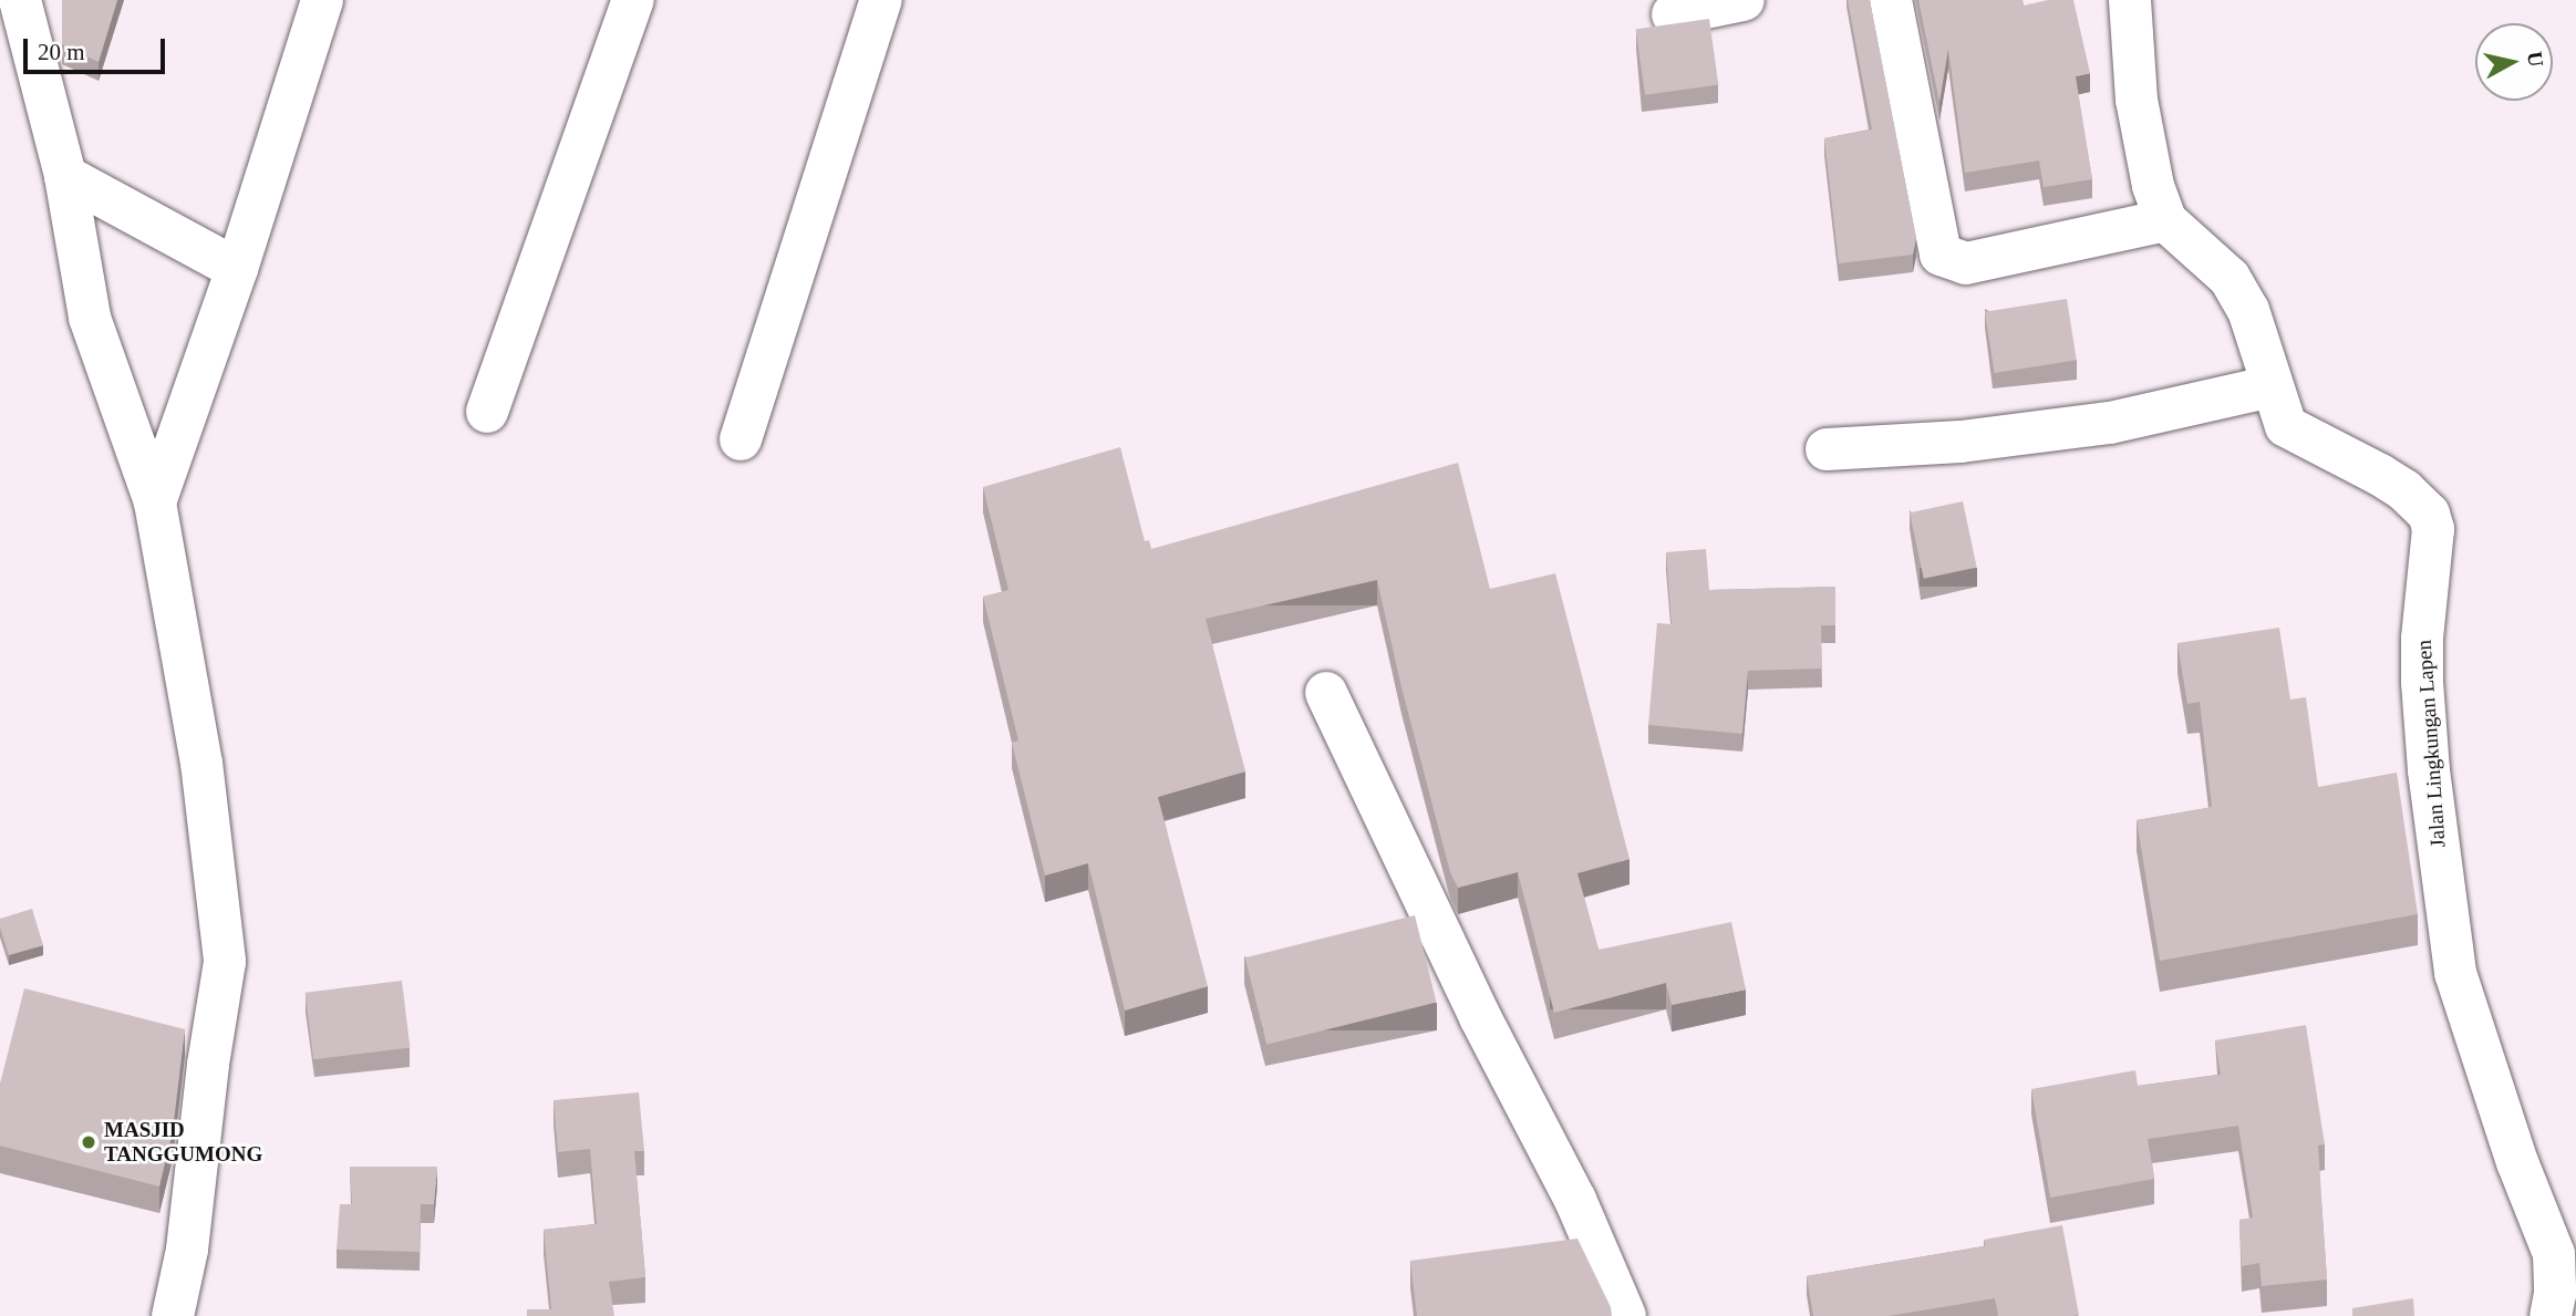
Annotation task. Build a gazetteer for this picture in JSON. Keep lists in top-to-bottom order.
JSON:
{
  "streets": {
    "street": ["Jalan Lingkungan Lapen"]
  },
  "places": ["MASJID TANGGUMONG"],
  "scale_bar": "20 m",
  "north": "right"
}
